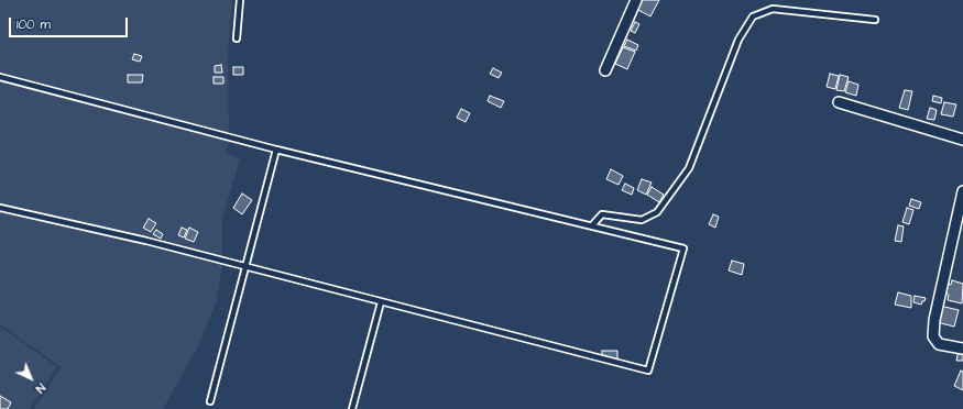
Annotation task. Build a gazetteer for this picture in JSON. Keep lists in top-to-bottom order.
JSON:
{
  "scale_bar": "100 m",
  "north": "bottom right"
}
